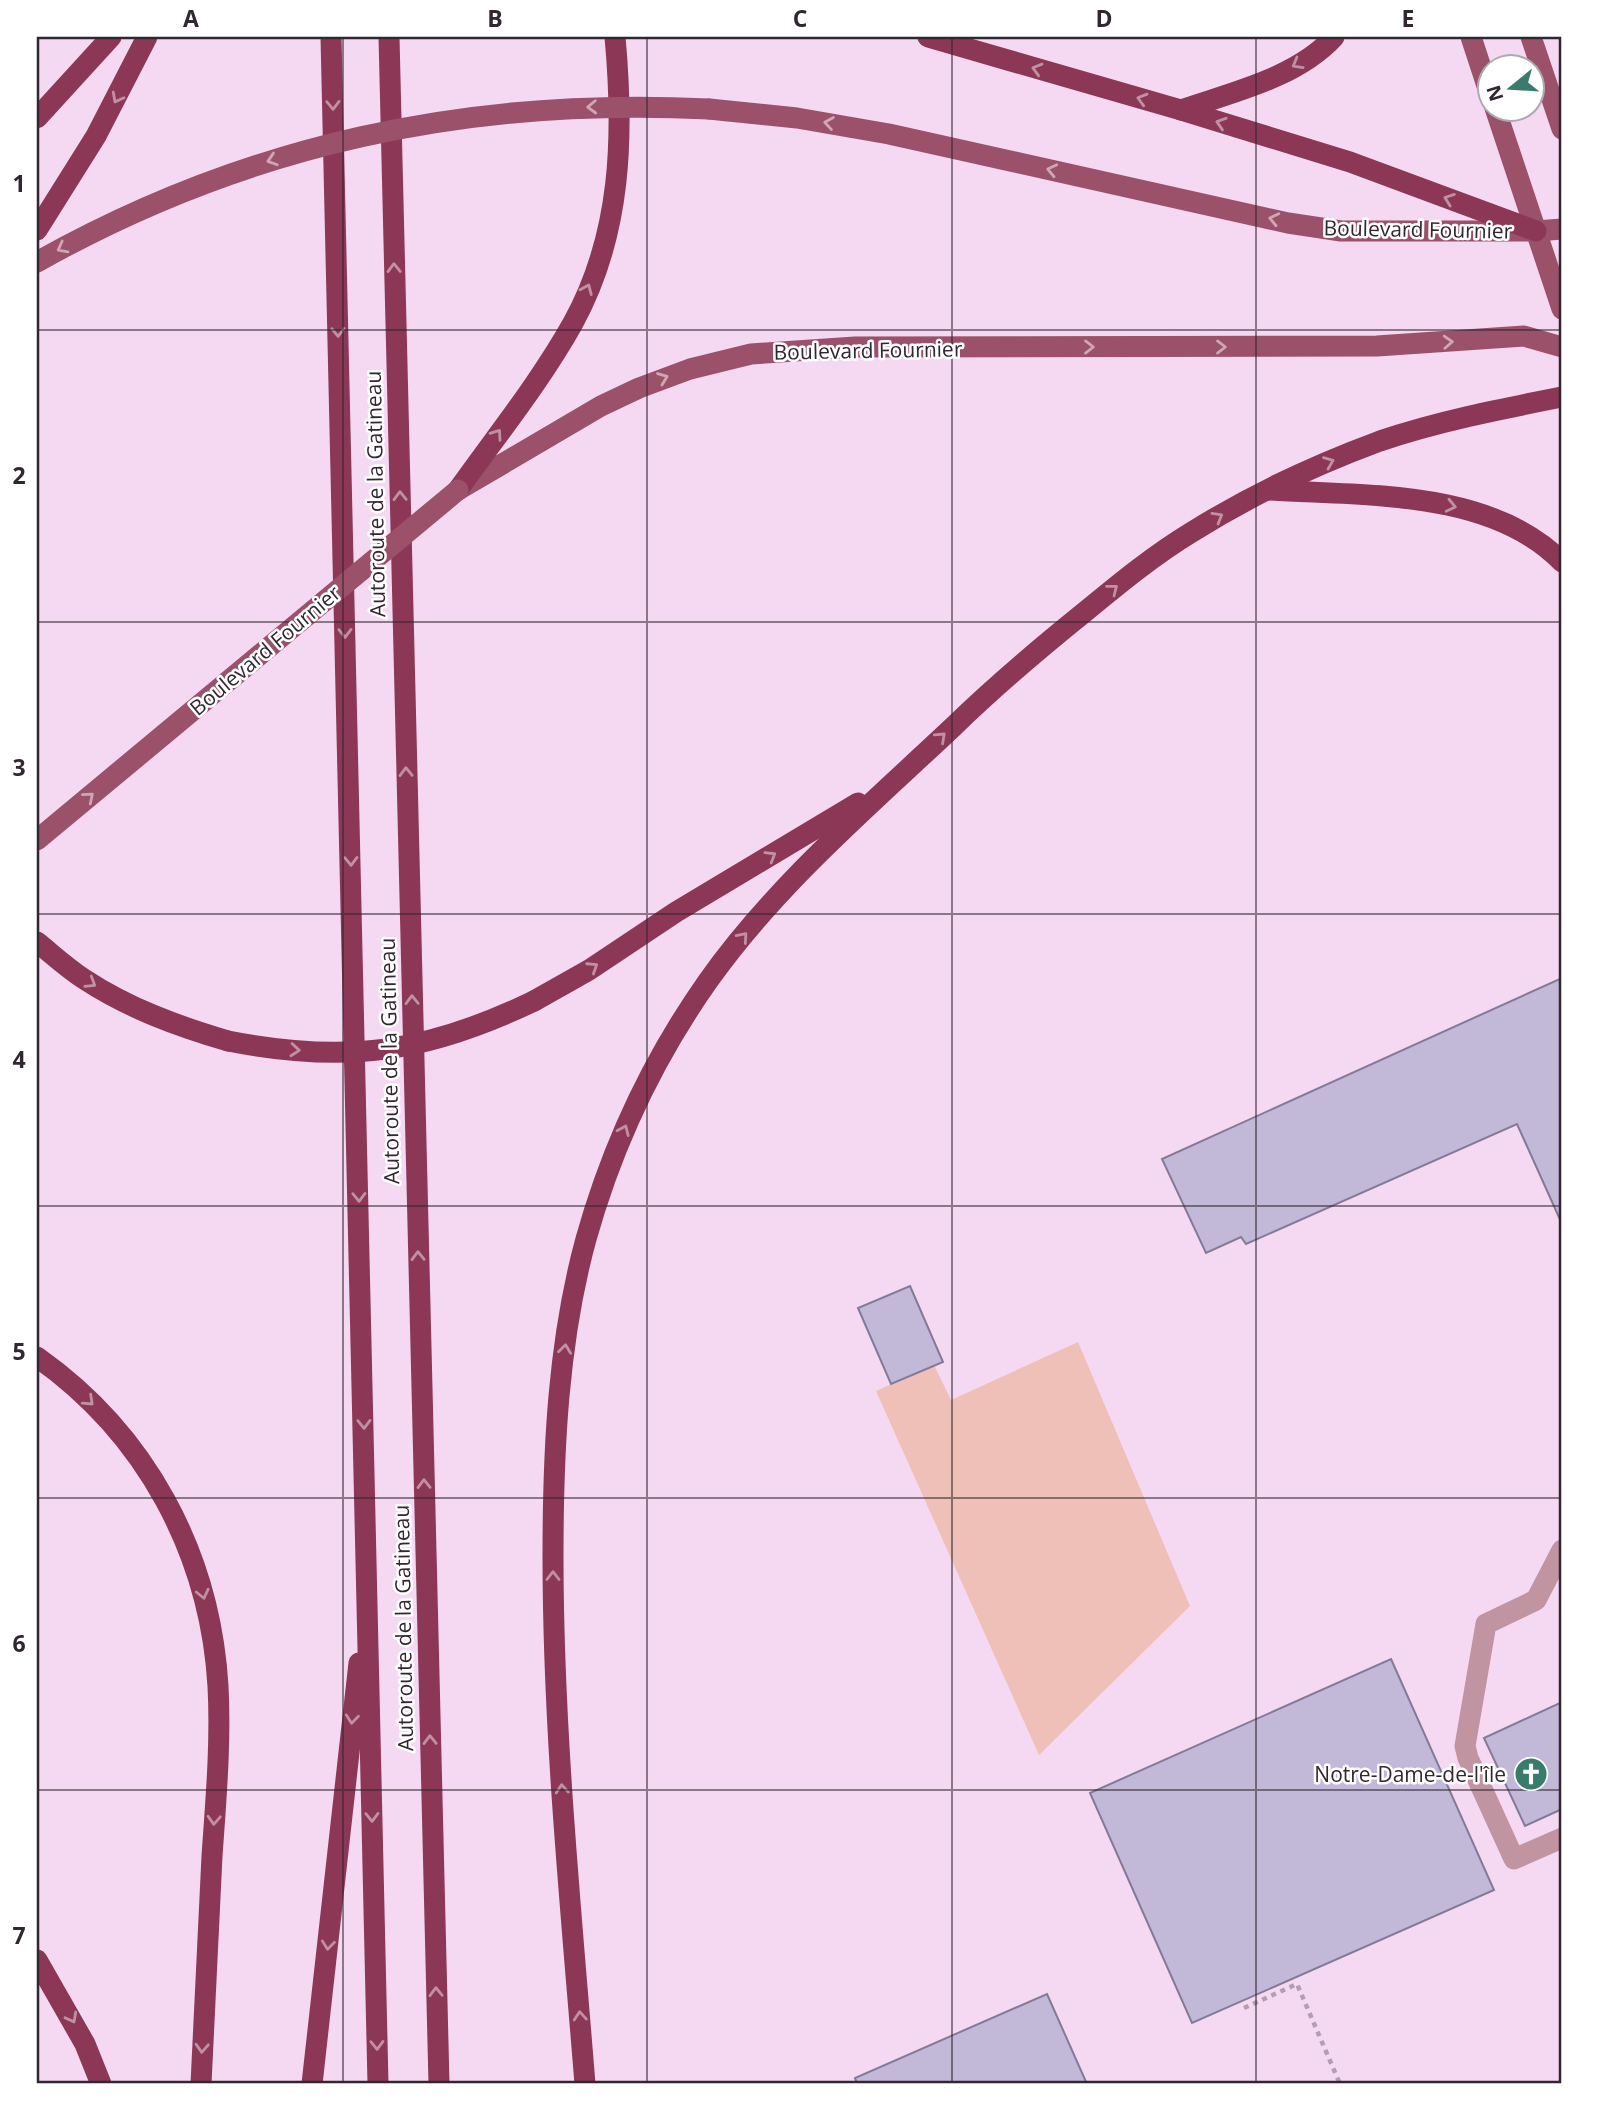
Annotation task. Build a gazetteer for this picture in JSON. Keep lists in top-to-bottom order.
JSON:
{
  "streets": {
    "highway": ["Autoroute de la Gatineau"],
    "main road": ["Boulevard Fournier"]
  },
  "places": {
    "church": ["Notre-Dame-de-l'île"]
  },
  "north": "left",
  "grid": {
    "columns": [
      "A",
      "B",
      "C",
      "D",
      "E"
    ],
    "rows": [
      "1",
      "2",
      "3",
      "4",
      "5",
      "6",
      "7"
    ]
  }
}
